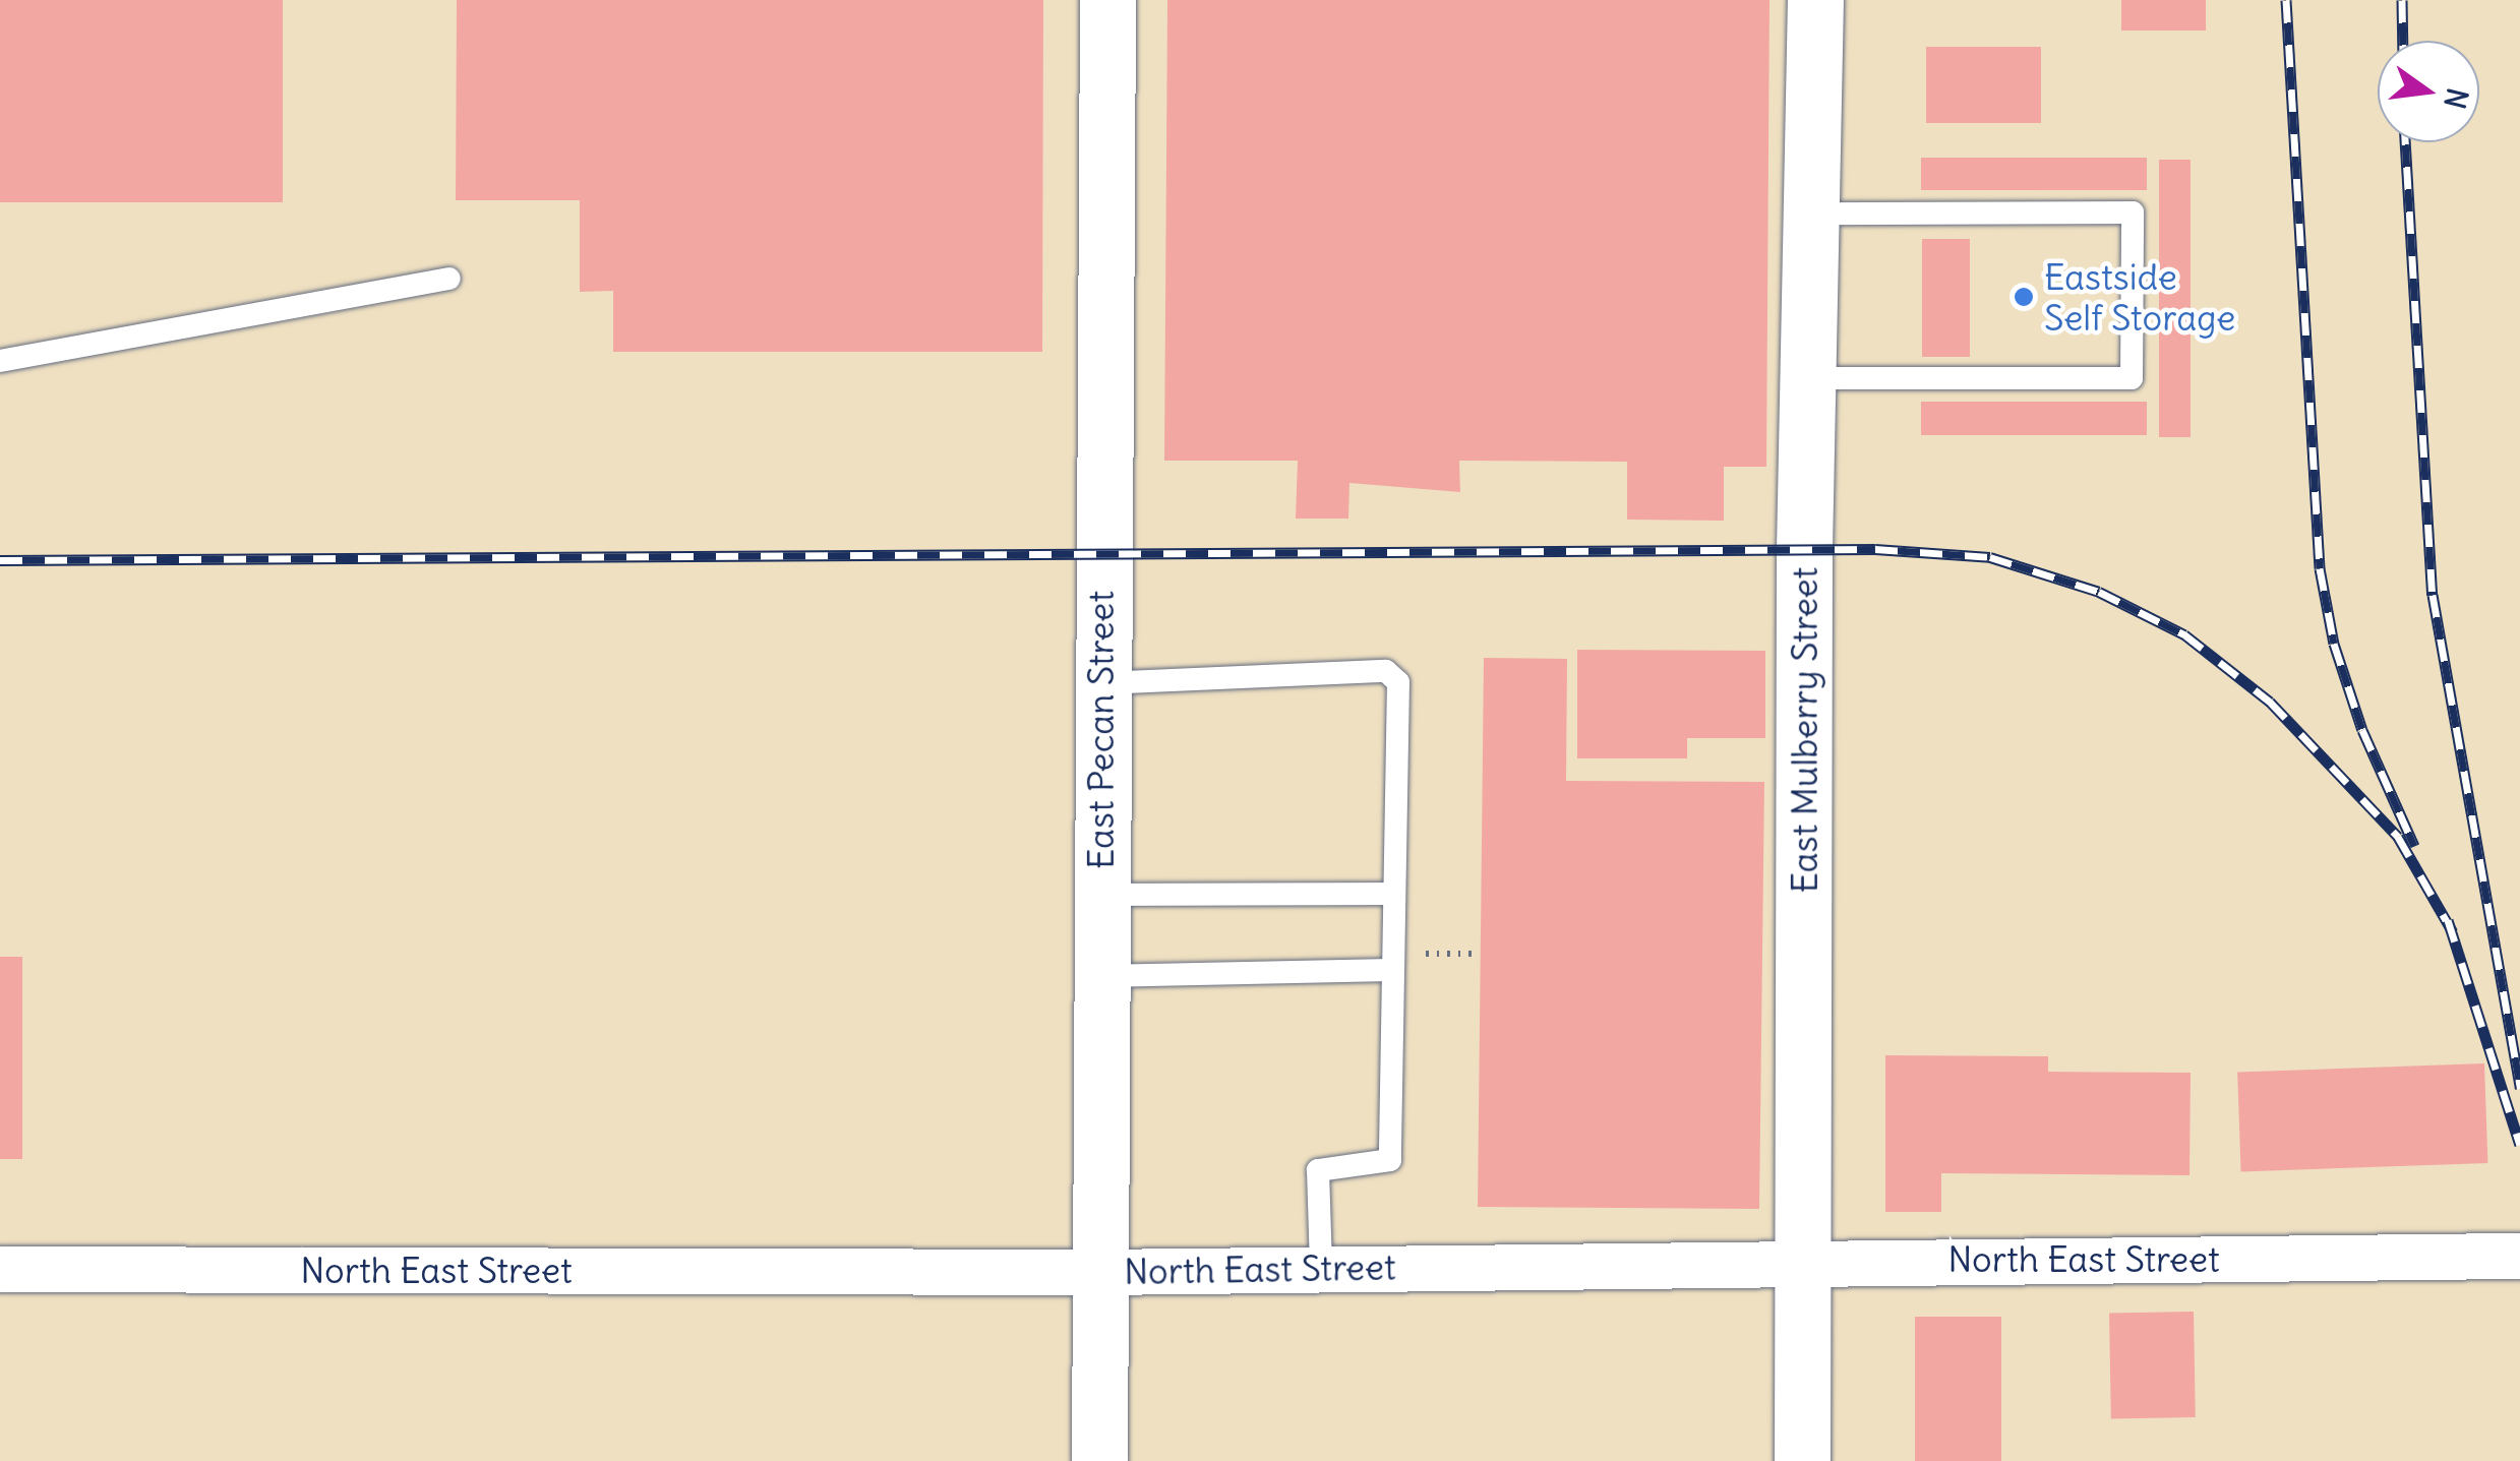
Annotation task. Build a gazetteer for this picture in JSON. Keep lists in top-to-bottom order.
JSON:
{
  "streets": {
    "street": ["East Pecan Street", "East Mulberry Street", "North East Street"]
  },
  "crossings": [
    ["East Pecan Street", "North East Street"],
    ["East Mulberry Street", "North East Street"]
  ],
  "places": ["Eastside Self Storage"],
  "north": "right"
}
